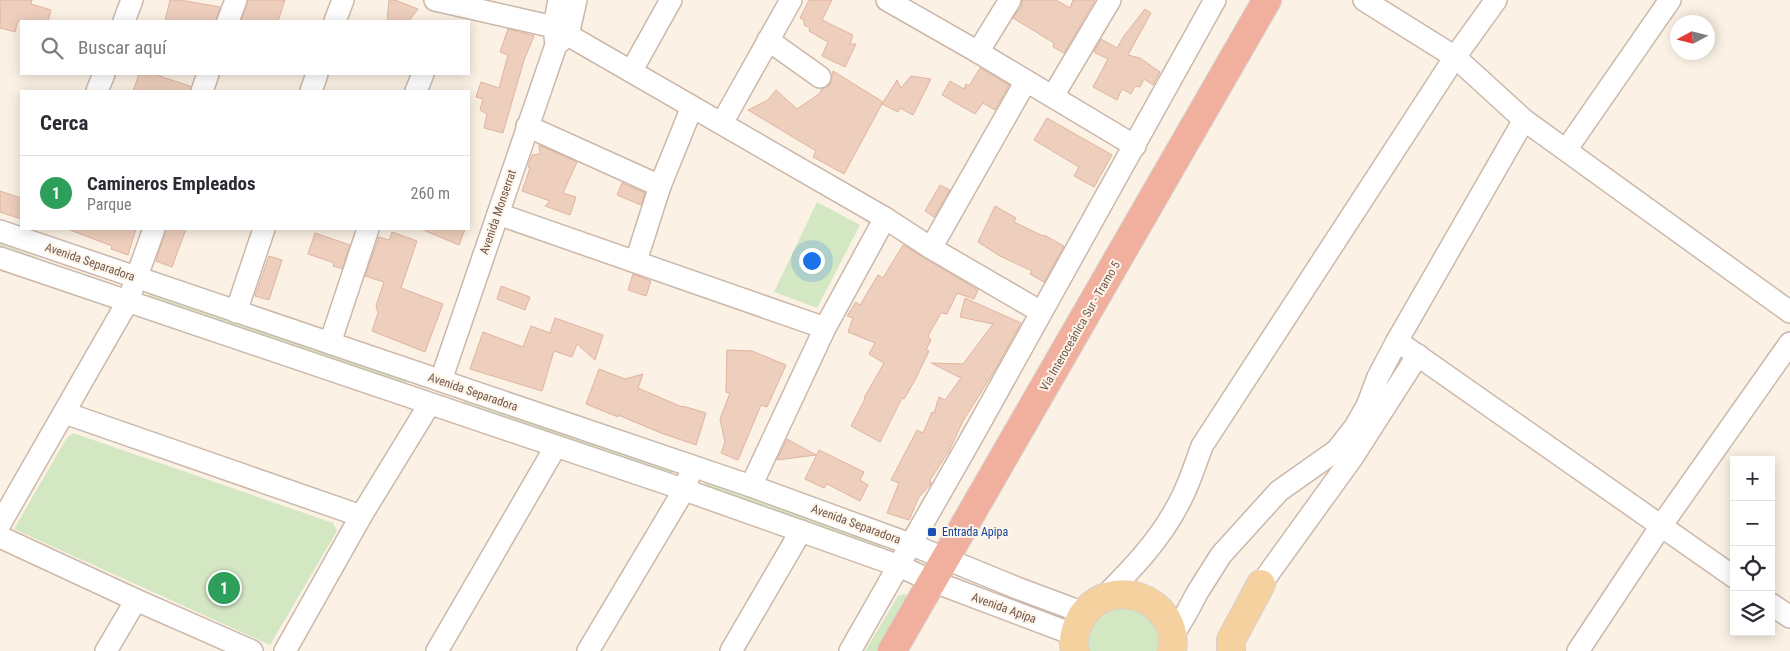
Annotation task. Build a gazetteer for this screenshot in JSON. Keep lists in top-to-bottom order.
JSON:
{
  "streets": {
    "highway": ["Vía Interoceánica Sur - Tramo 5"],
    "street": ["Avenida Monserrat", "Avenida Separadora", "Avenida Apipa"]
  },
  "crossings": [
    ["Avenida Monserrat", "Avenida Separadora"],
    ["Avenida Separadora", "Vía Interoceánica Sur - Tramo 5"],
    ["Avenida Separadora", "Avenida Apipa"],
    ["Vía Interoceánica Sur - Tramo 5", "Avenida Apipa"]
  ],
  "places": {
    "transit": ["Entrada Apipa"]
  },
  "north": "left",
  "page": {
    "search": "Buscar aquí",
    "heading": "Cerca",
    "list": [
      {
        "mark": "1",
        "name": "Camineros Empleados",
        "note": "Parque",
        "value": "260 m"
      }
    ],
    "map_buttons": ["+", "−"],
    "pins": "1"
  }
}
